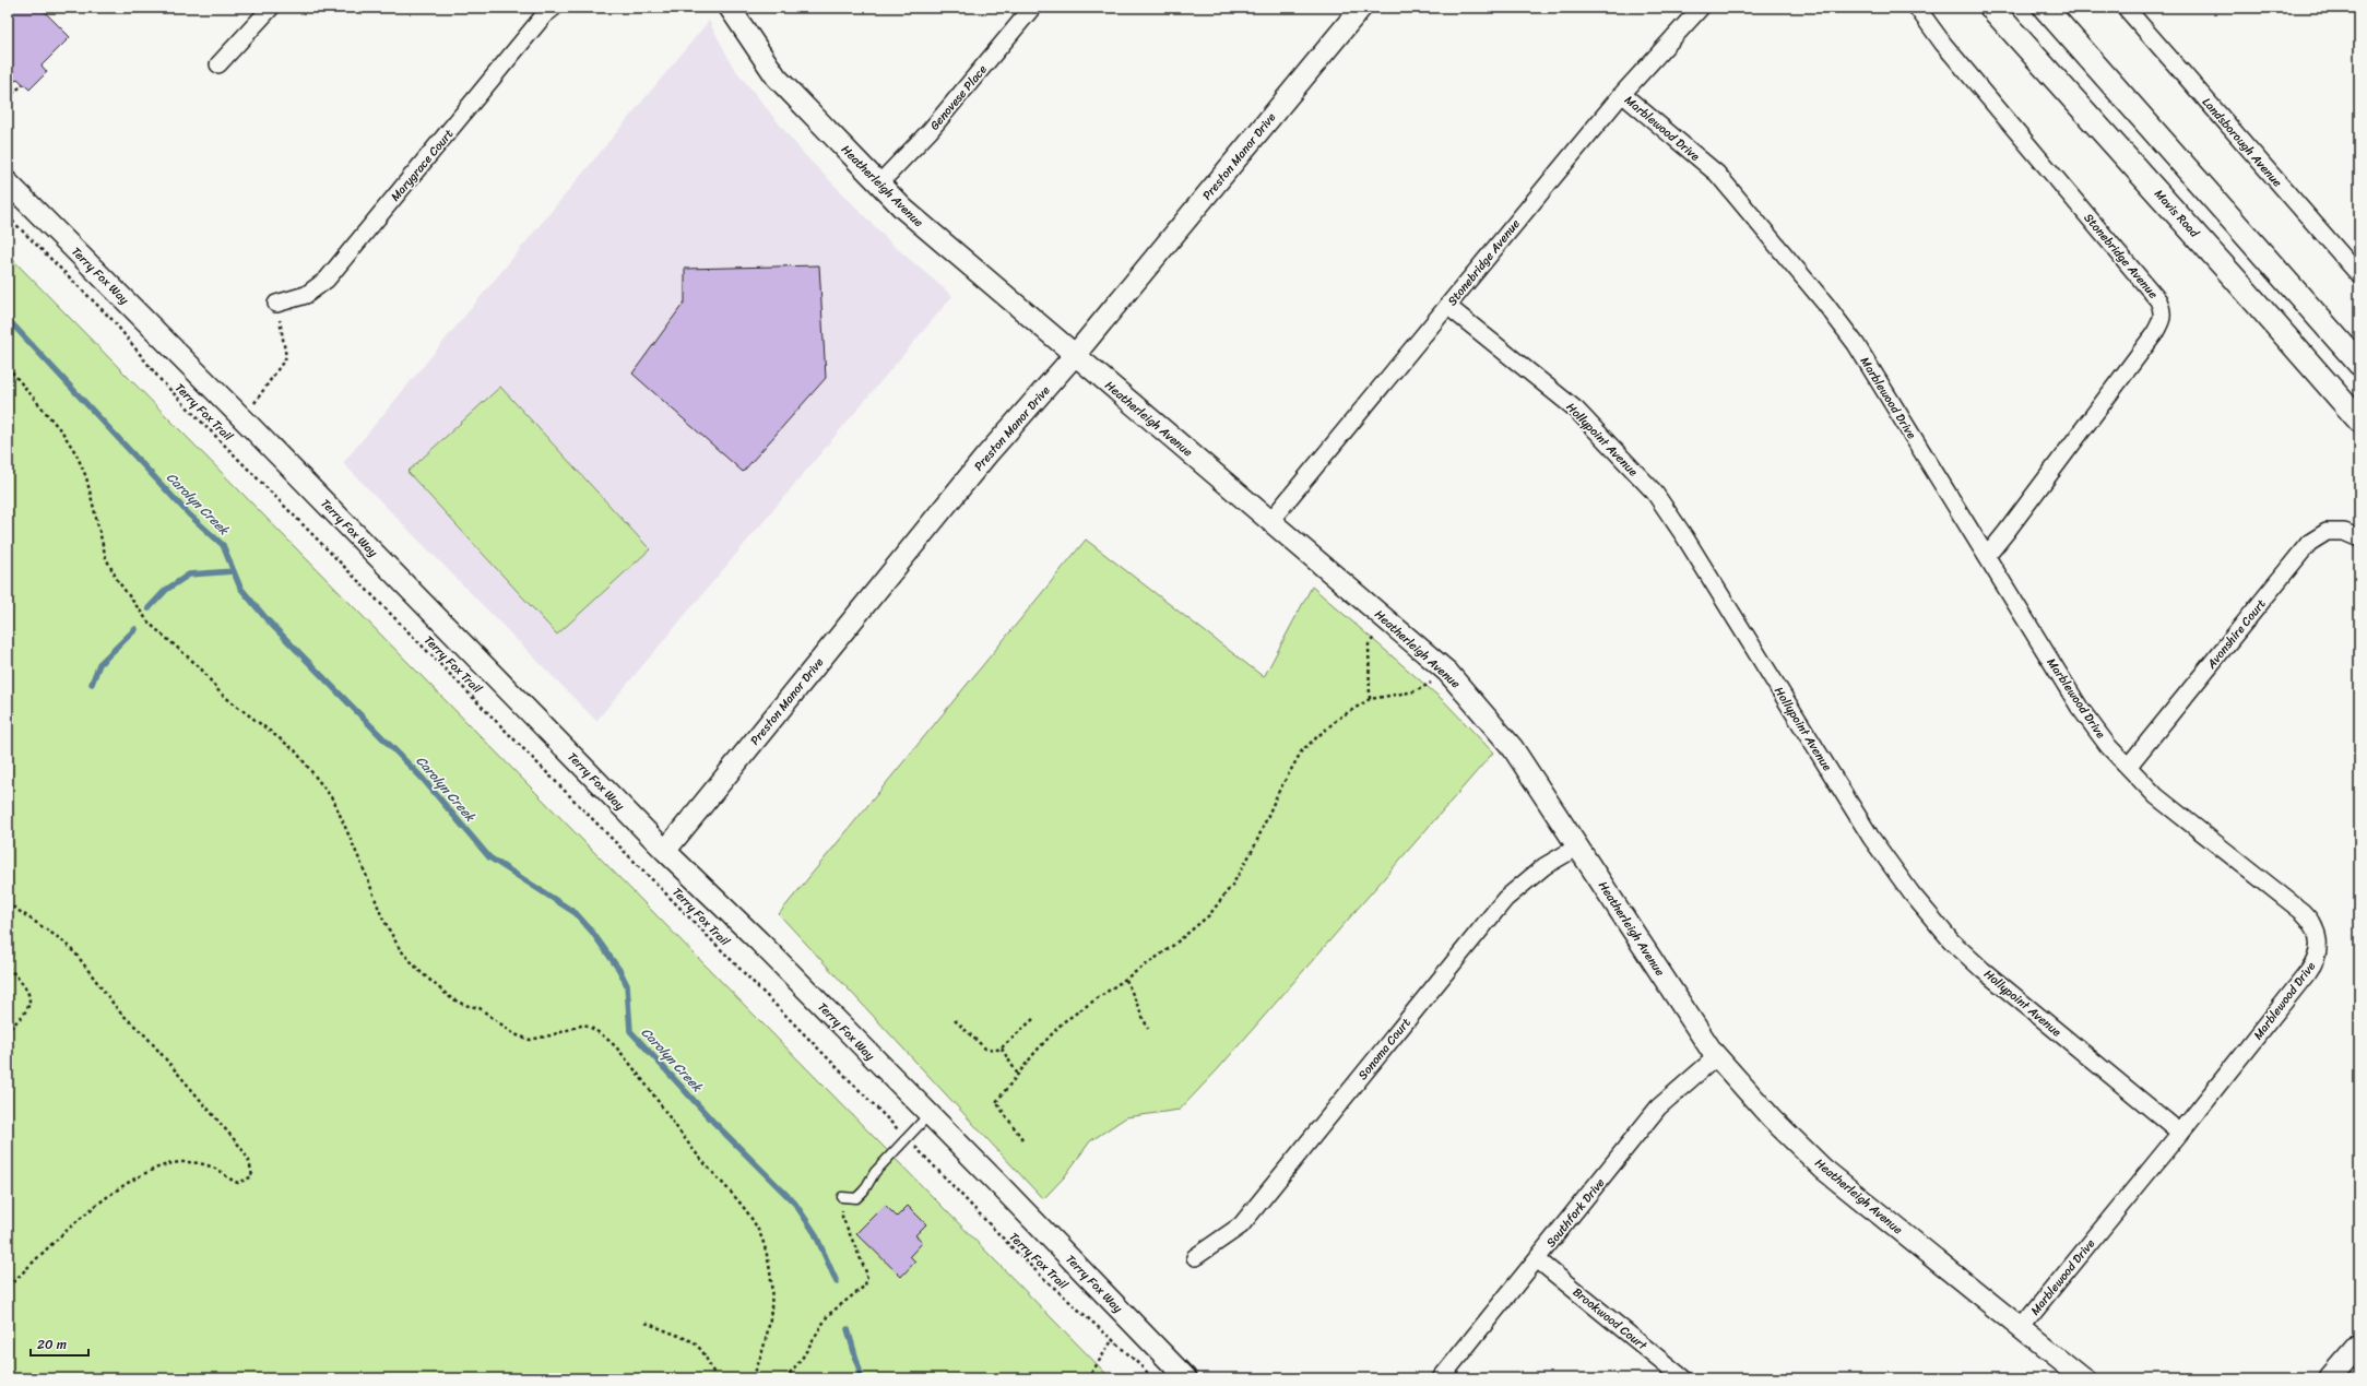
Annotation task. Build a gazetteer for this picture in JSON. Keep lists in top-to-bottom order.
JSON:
{
  "streets": {
    "main road": ["Mavis Road"],
    "street": [
      "Genovese Place",
      "Marblewood Drive",
      "Landsborough Avenue",
      "Preston Manor Drive",
      "Marygrace Court",
      "Heatherleigh Avenue",
      "Stonebridge Avenue",
      "Terry Fox Way",
      "Hollypoint Avenue",
      "Avonshire Court",
      "Sonoma Court",
      "Southfork Drive",
      "Brookwood Court"
    ],
    "path": ["Terry Fox Trail"]
  },
  "crossings": [
    ["Genovese Place", "Heatherleigh Avenue"],
    ["Marblewood Drive", "Heatherleigh Avenue"],
    ["Marblewood Drive", "Stonebridge Avenue"],
    ["Marblewood Drive", "Hollypoint Avenue"],
    ["Marblewood Drive", "Avonshire Court"],
    ["Preston Manor Drive", "Heatherleigh Avenue"],
    ["Preston Manor Drive", "Terry Fox Way"],
    ["Heatherleigh Avenue", "Stonebridge Avenue"],
    ["Heatherleigh Avenue", "Sonoma Court"],
    ["Heatherleigh Avenue", "Southfork Drive"],
    ["Stonebridge Avenue", "Hollypoint Avenue"],
    ["Southfork Drive", "Brookwood Court"]
  ],
  "water": ["Carolyn Creek"],
  "scale_bar": "20 m"
}
